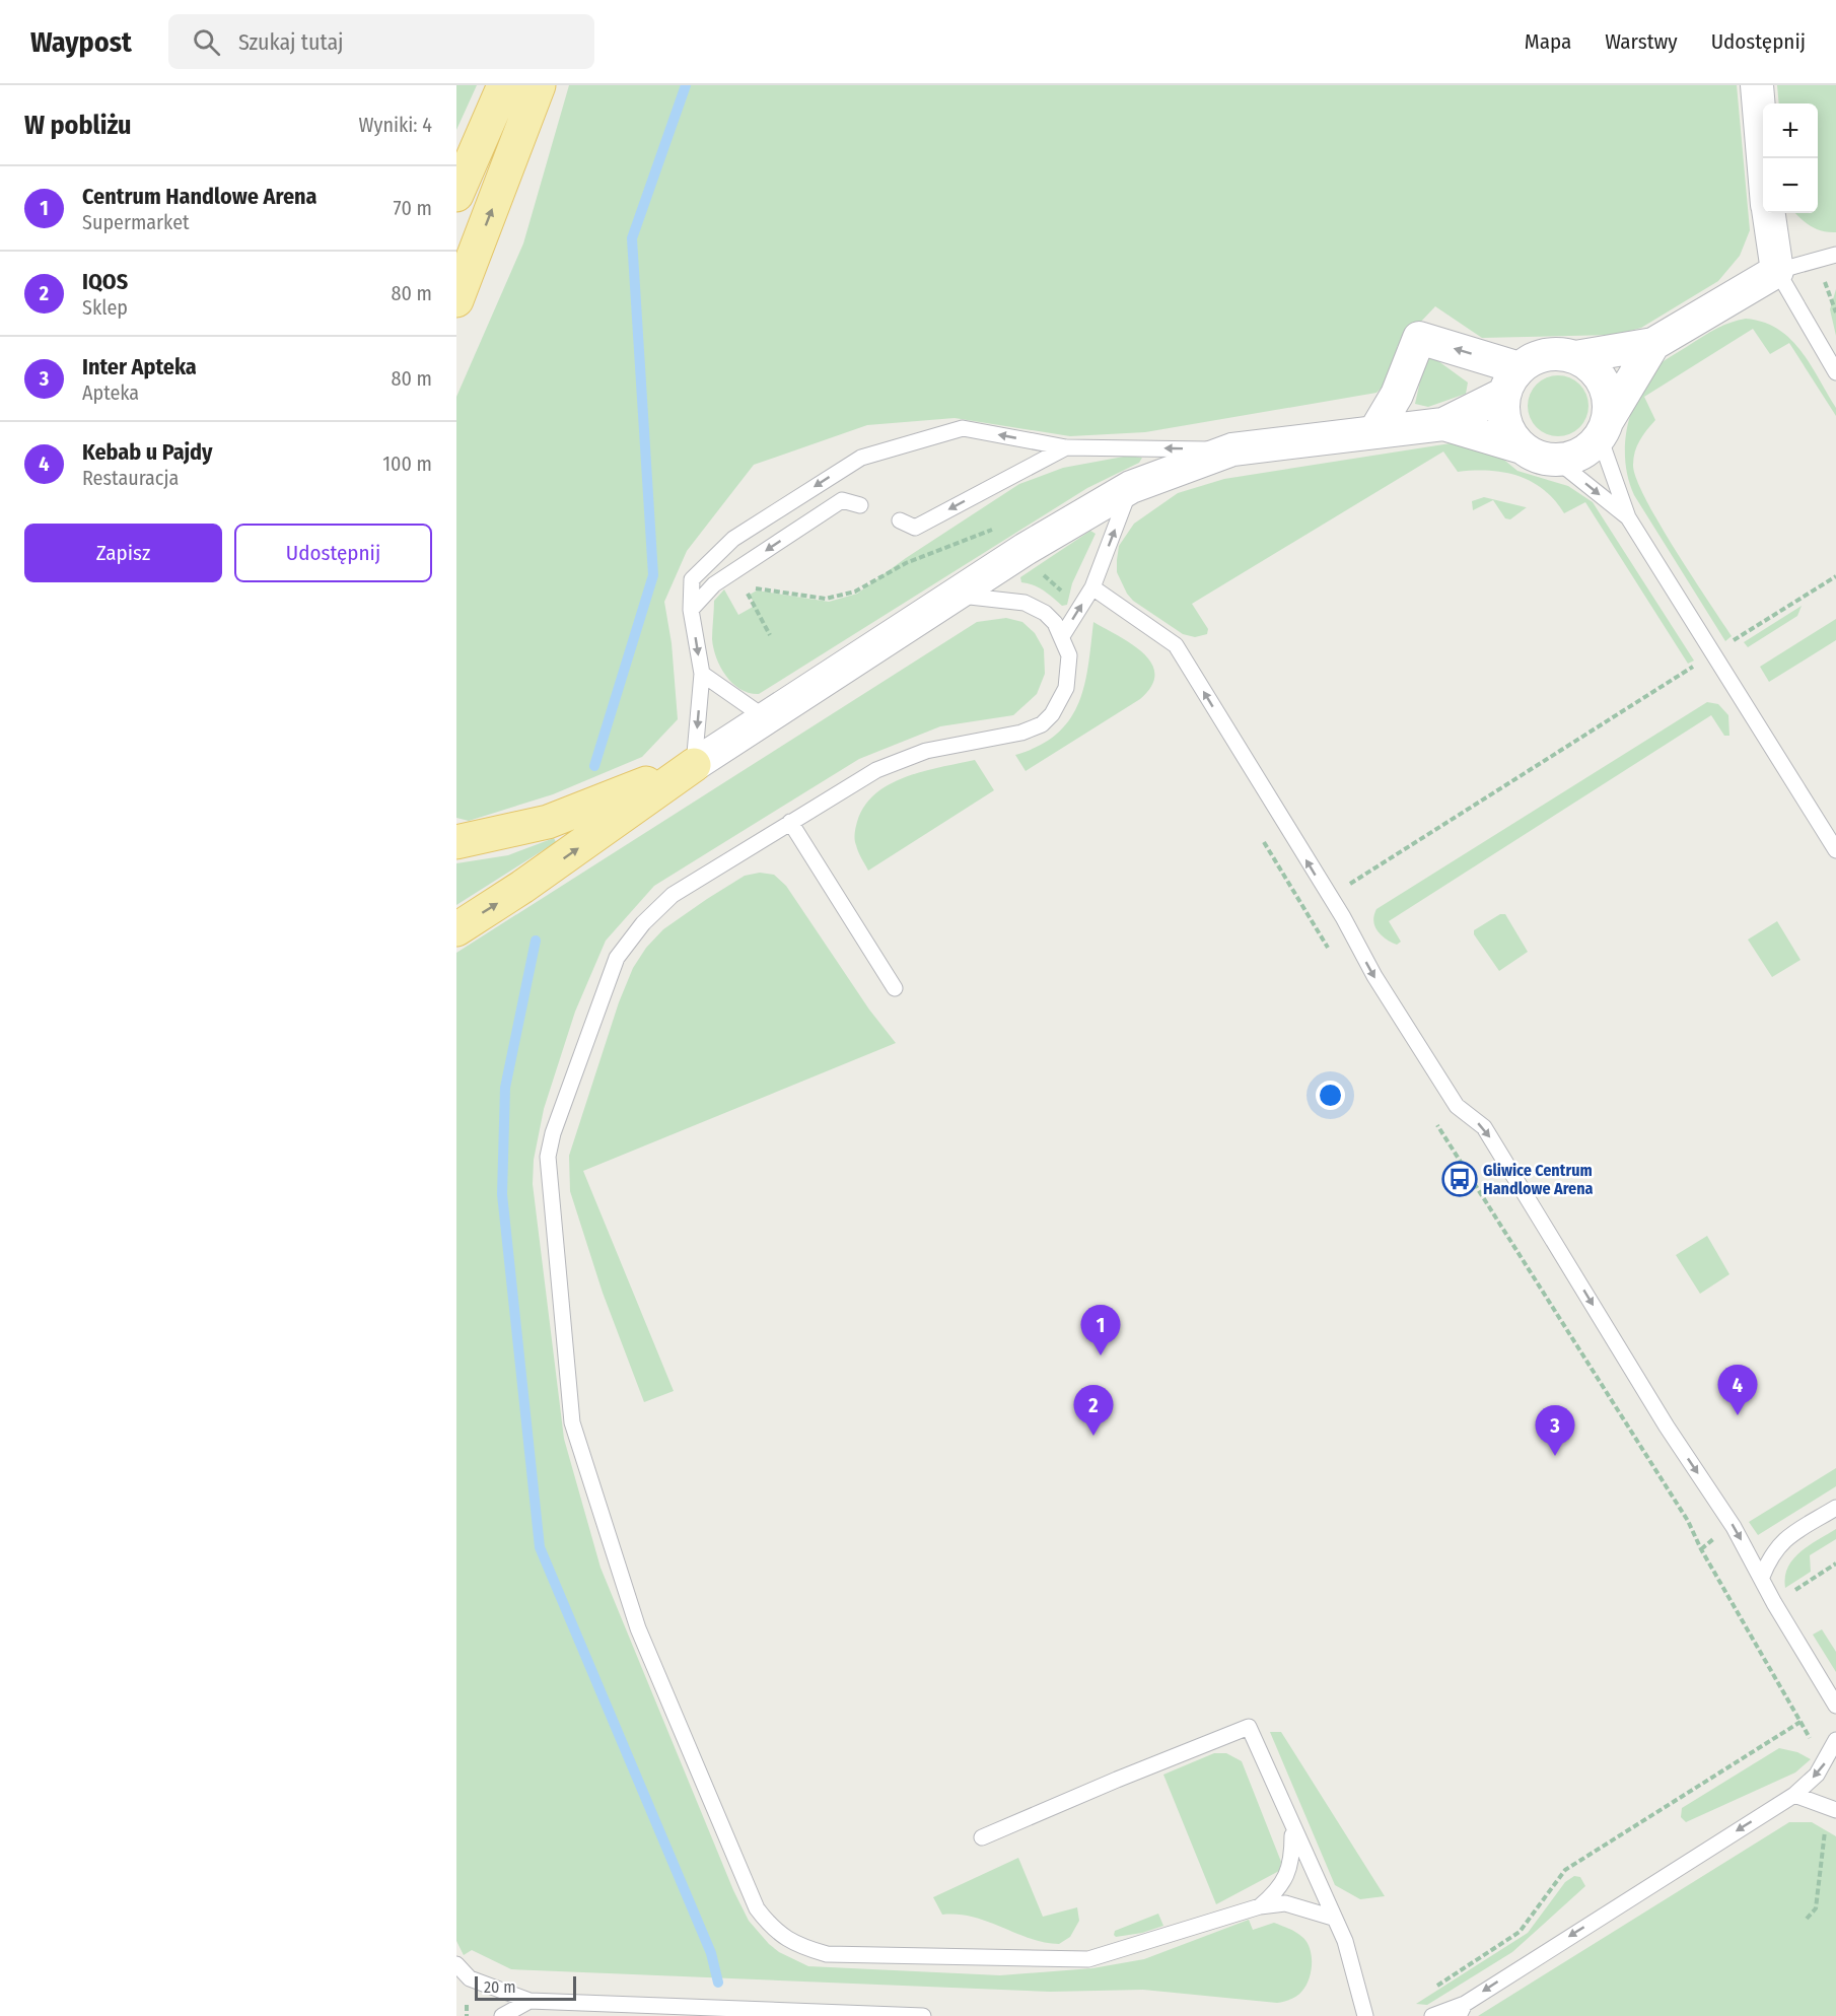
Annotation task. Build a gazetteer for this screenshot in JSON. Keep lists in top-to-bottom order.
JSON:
{
  "places": {
    "bus stop": ["Gliwice Centrum Handlowe Arena"]
  },
  "scale_bar": "20 m",
  "page": {
    "header": "Waypost",
    "search": "Szukaj tutaj",
    "nav": ["Mapa", "Warstwy", "Udostępnij"],
    "heading": ["W pobliżu", "Wyniki: 4"],
    "map_buttons": ["+", "−"],
    "list": [
      {
        "mark": "1",
        "name": "Centrum Handlowe Arena",
        "note": "Supermarket",
        "value": "70 m"
      },
      {
        "mark": "2",
        "name": "IQOS",
        "note": "Sklep",
        "value": "80 m"
      },
      {
        "mark": "3",
        "name": "Inter Apteka",
        "note": "Apteka",
        "value": "80 m"
      },
      {
        "mark": "4",
        "name": "Kebab u Pajdy",
        "note": "Restauracja",
        "value": "100 m"
      }
    ],
    "buttons": ["Zapisz", "Udostępnij"],
    "pins": [
      "1",
      "4",
      "2",
      "3"
    ],
    "scale": "20 m"
  }
}
